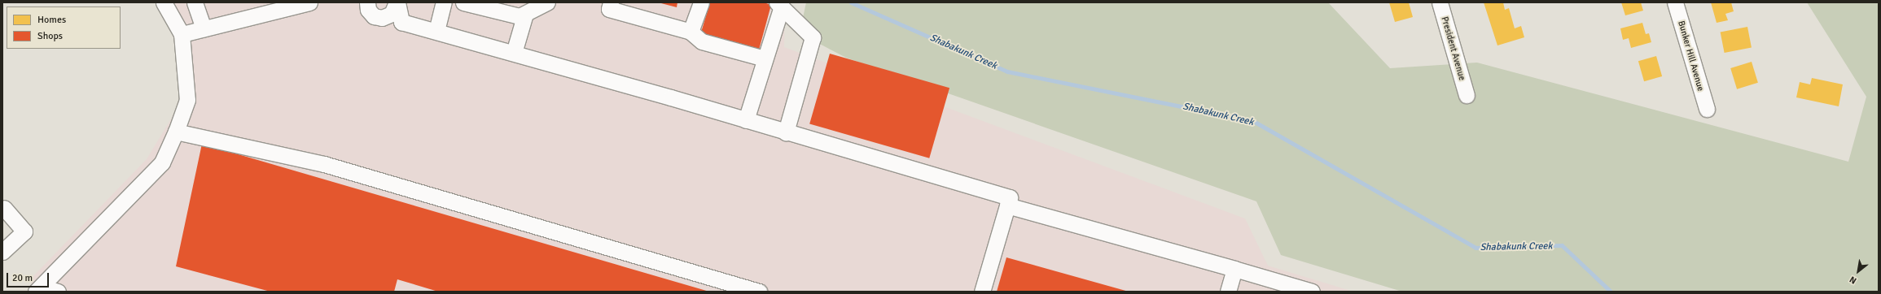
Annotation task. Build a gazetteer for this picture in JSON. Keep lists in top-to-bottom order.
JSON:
{
  "streets": {
    "street": ["President Avenue", "Bunker Hill Avenue"]
  },
  "water": ["Shabakunk Creek"],
  "legend": ["Homes", "Shops"],
  "scale_bar": "20 m",
  "north": "bottom left"
}
